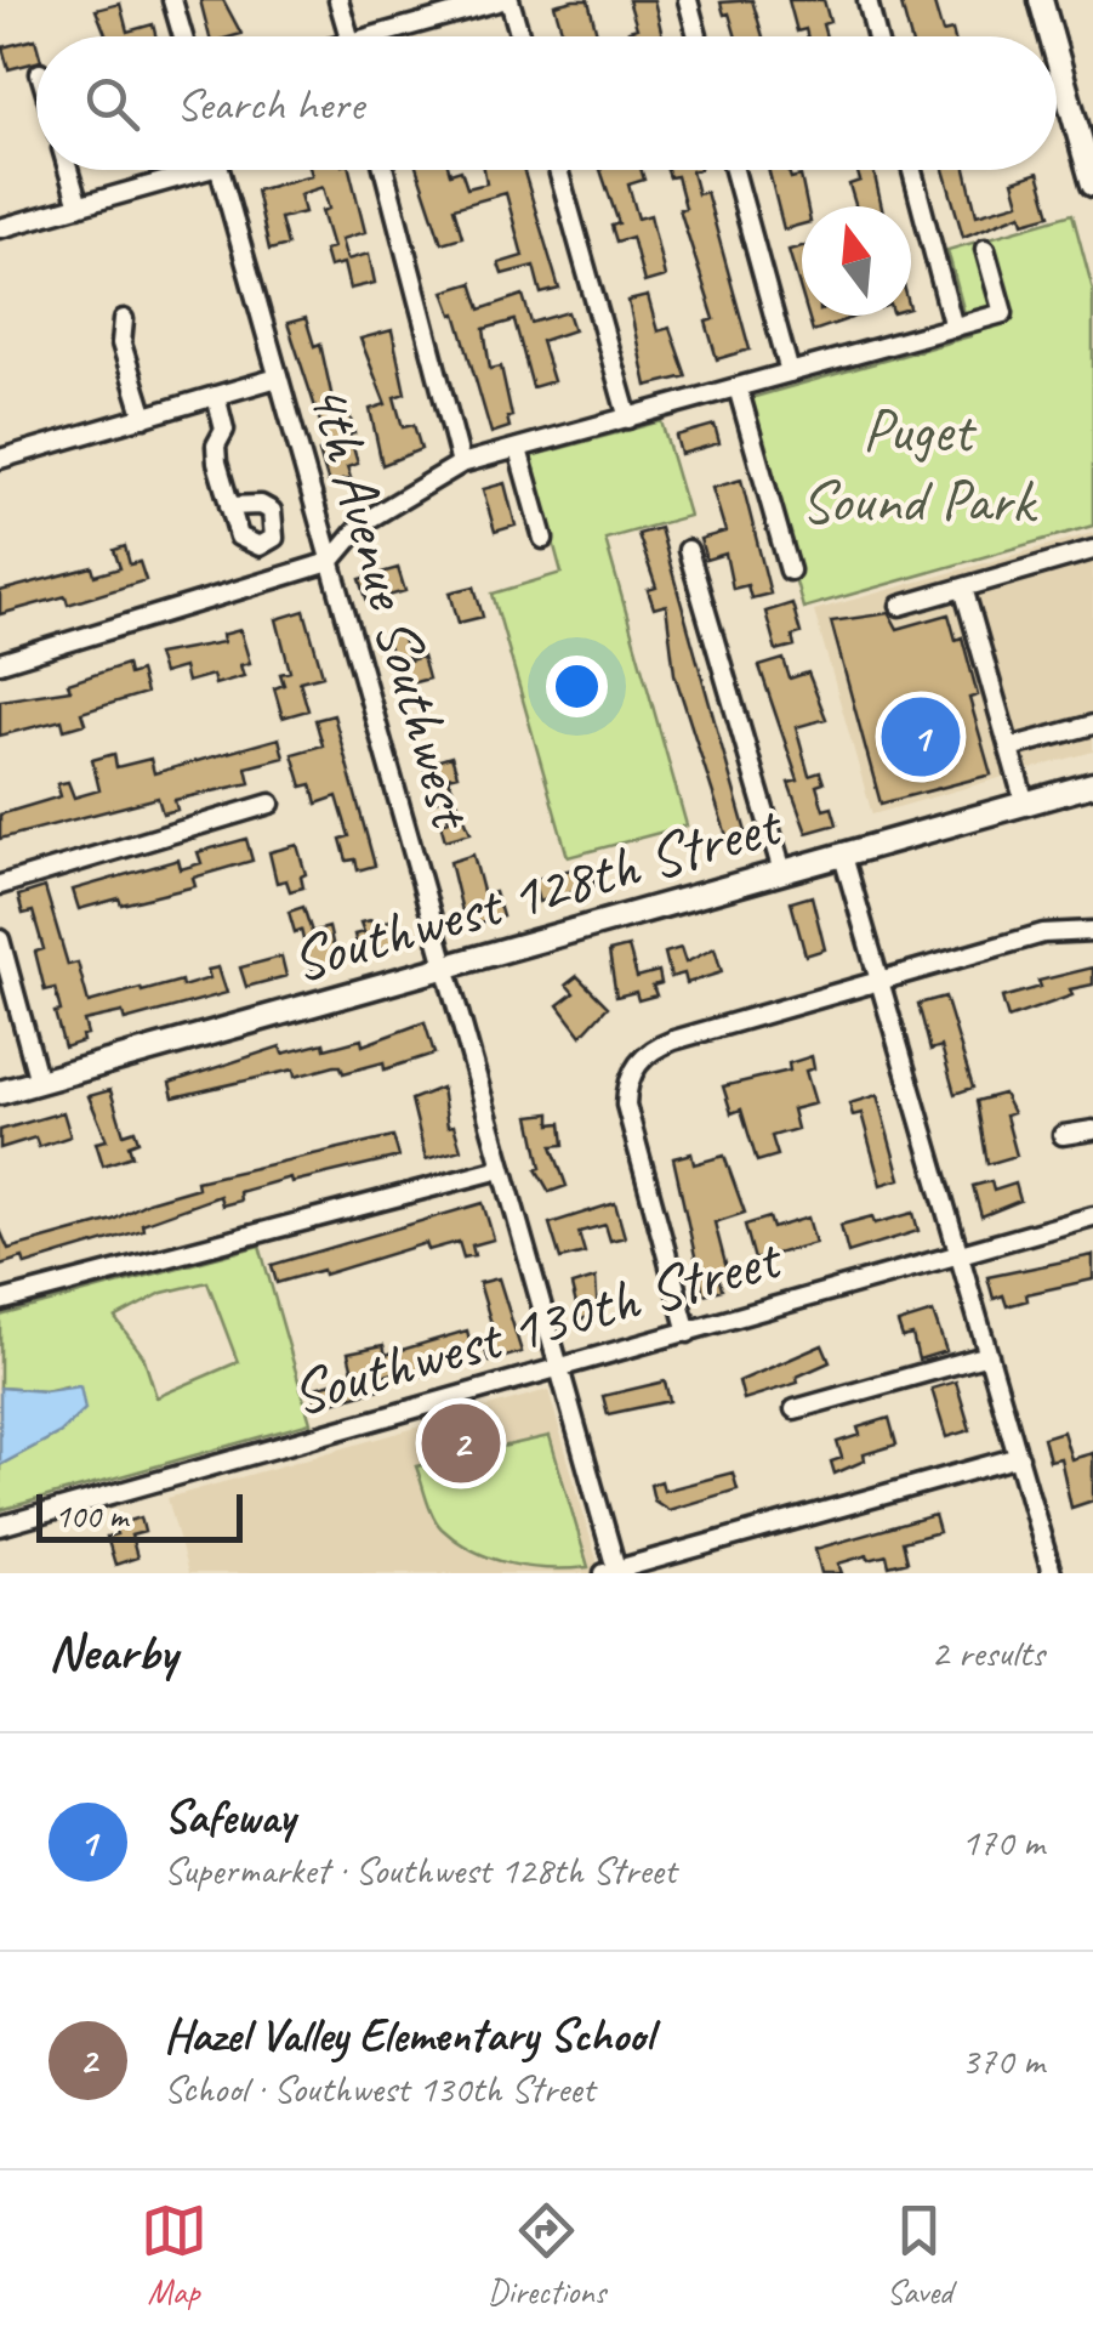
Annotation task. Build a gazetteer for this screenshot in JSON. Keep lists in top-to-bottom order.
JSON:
{
  "streets": {
    "main road": ["Southwest 128th Street"],
    "street": ["4th Avenue Southwest", "Southwest 130th Street"]
  },
  "crossings": [
    ["4th Avenue Southwest", "Southwest 128th Street"],
    ["4th Avenue Southwest", "Southwest 130th Street"]
  ],
  "parks": ["Puget Sound Park"],
  "scale_bar": "100 m",
  "north": "top",
  "page": {
    "search": "Search here",
    "pins": ["1", "2"],
    "scale": "100 m",
    "heading": ["Nearby", "2 results"],
    "list": [
      {
        "mark": "1",
        "name": "Safeway",
        "note": "Supermarket · Southwest 128th Street",
        "value": "170 m"
      },
      {
        "mark": "2",
        "name": "Hazel Valley Elementary School",
        "note": "School · Southwest 130th Street",
        "value": "370 m"
      }
    ],
    "nav": ["Map", "Directions", "Saved"]
  }
}
